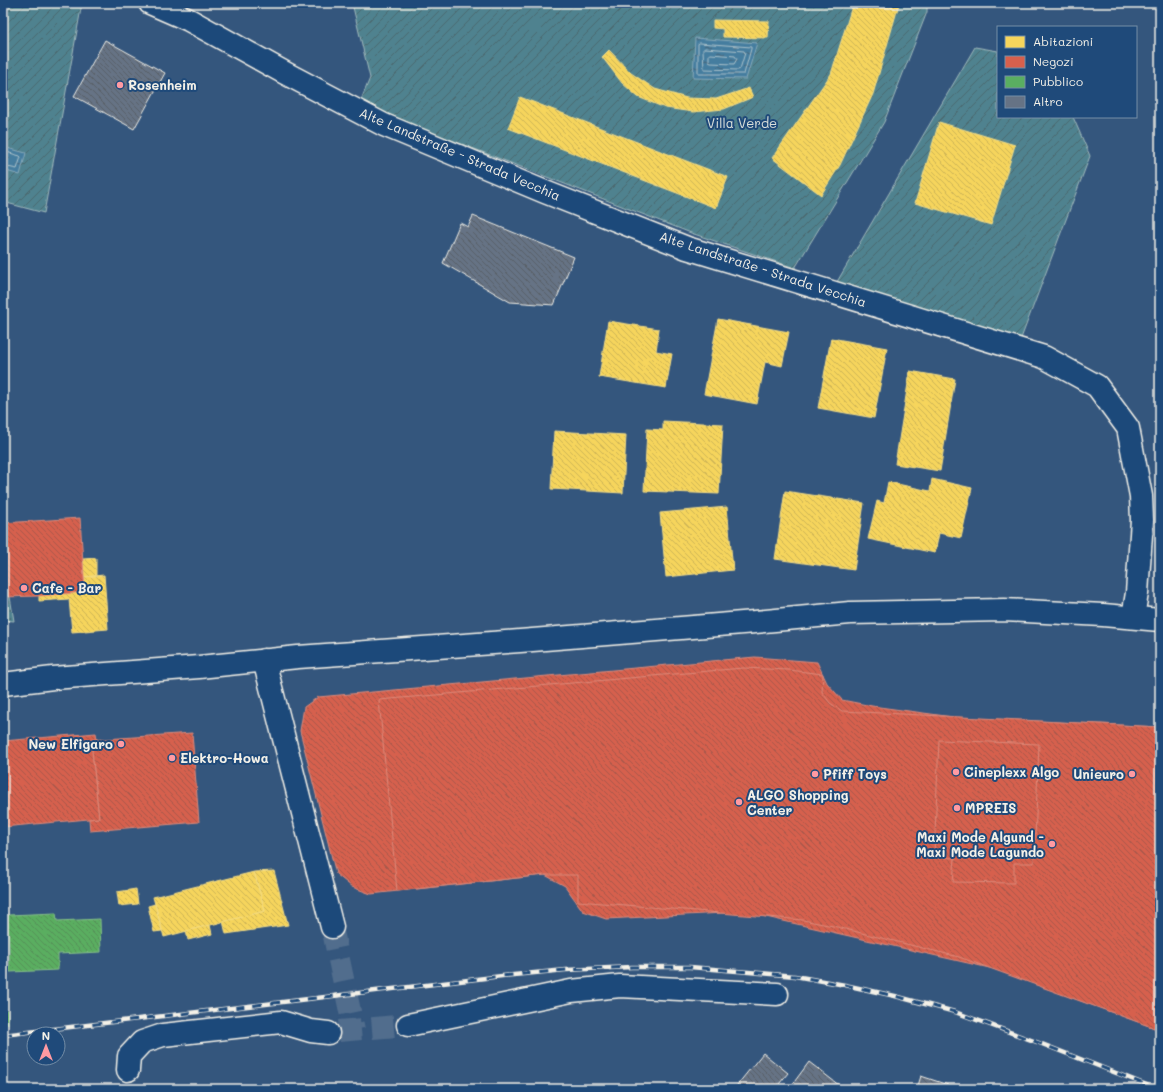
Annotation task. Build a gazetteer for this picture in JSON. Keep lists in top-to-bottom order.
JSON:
{
  "streets": {
    "main road": ["Alte Landstraße - Strada Vecchia"]
  },
  "parks": ["Villa Verde"],
  "places": [
    "Rosenheim",
    "Cafe - Bar",
    "New Elfigaro",
    "Elektro-Howa",
    "Cineplexx Algo",
    "Pfiff Toys",
    "Unieuro",
    "ALGO Shopping Center",
    "MPREIS",
    "Maxi Mode Algund - Maxi Mode Lagundo"
  ],
  "legend": [
    "Abitazioni",
    "Negozi",
    "Pubblico",
    "Altro"
  ],
  "north": "top"
}
